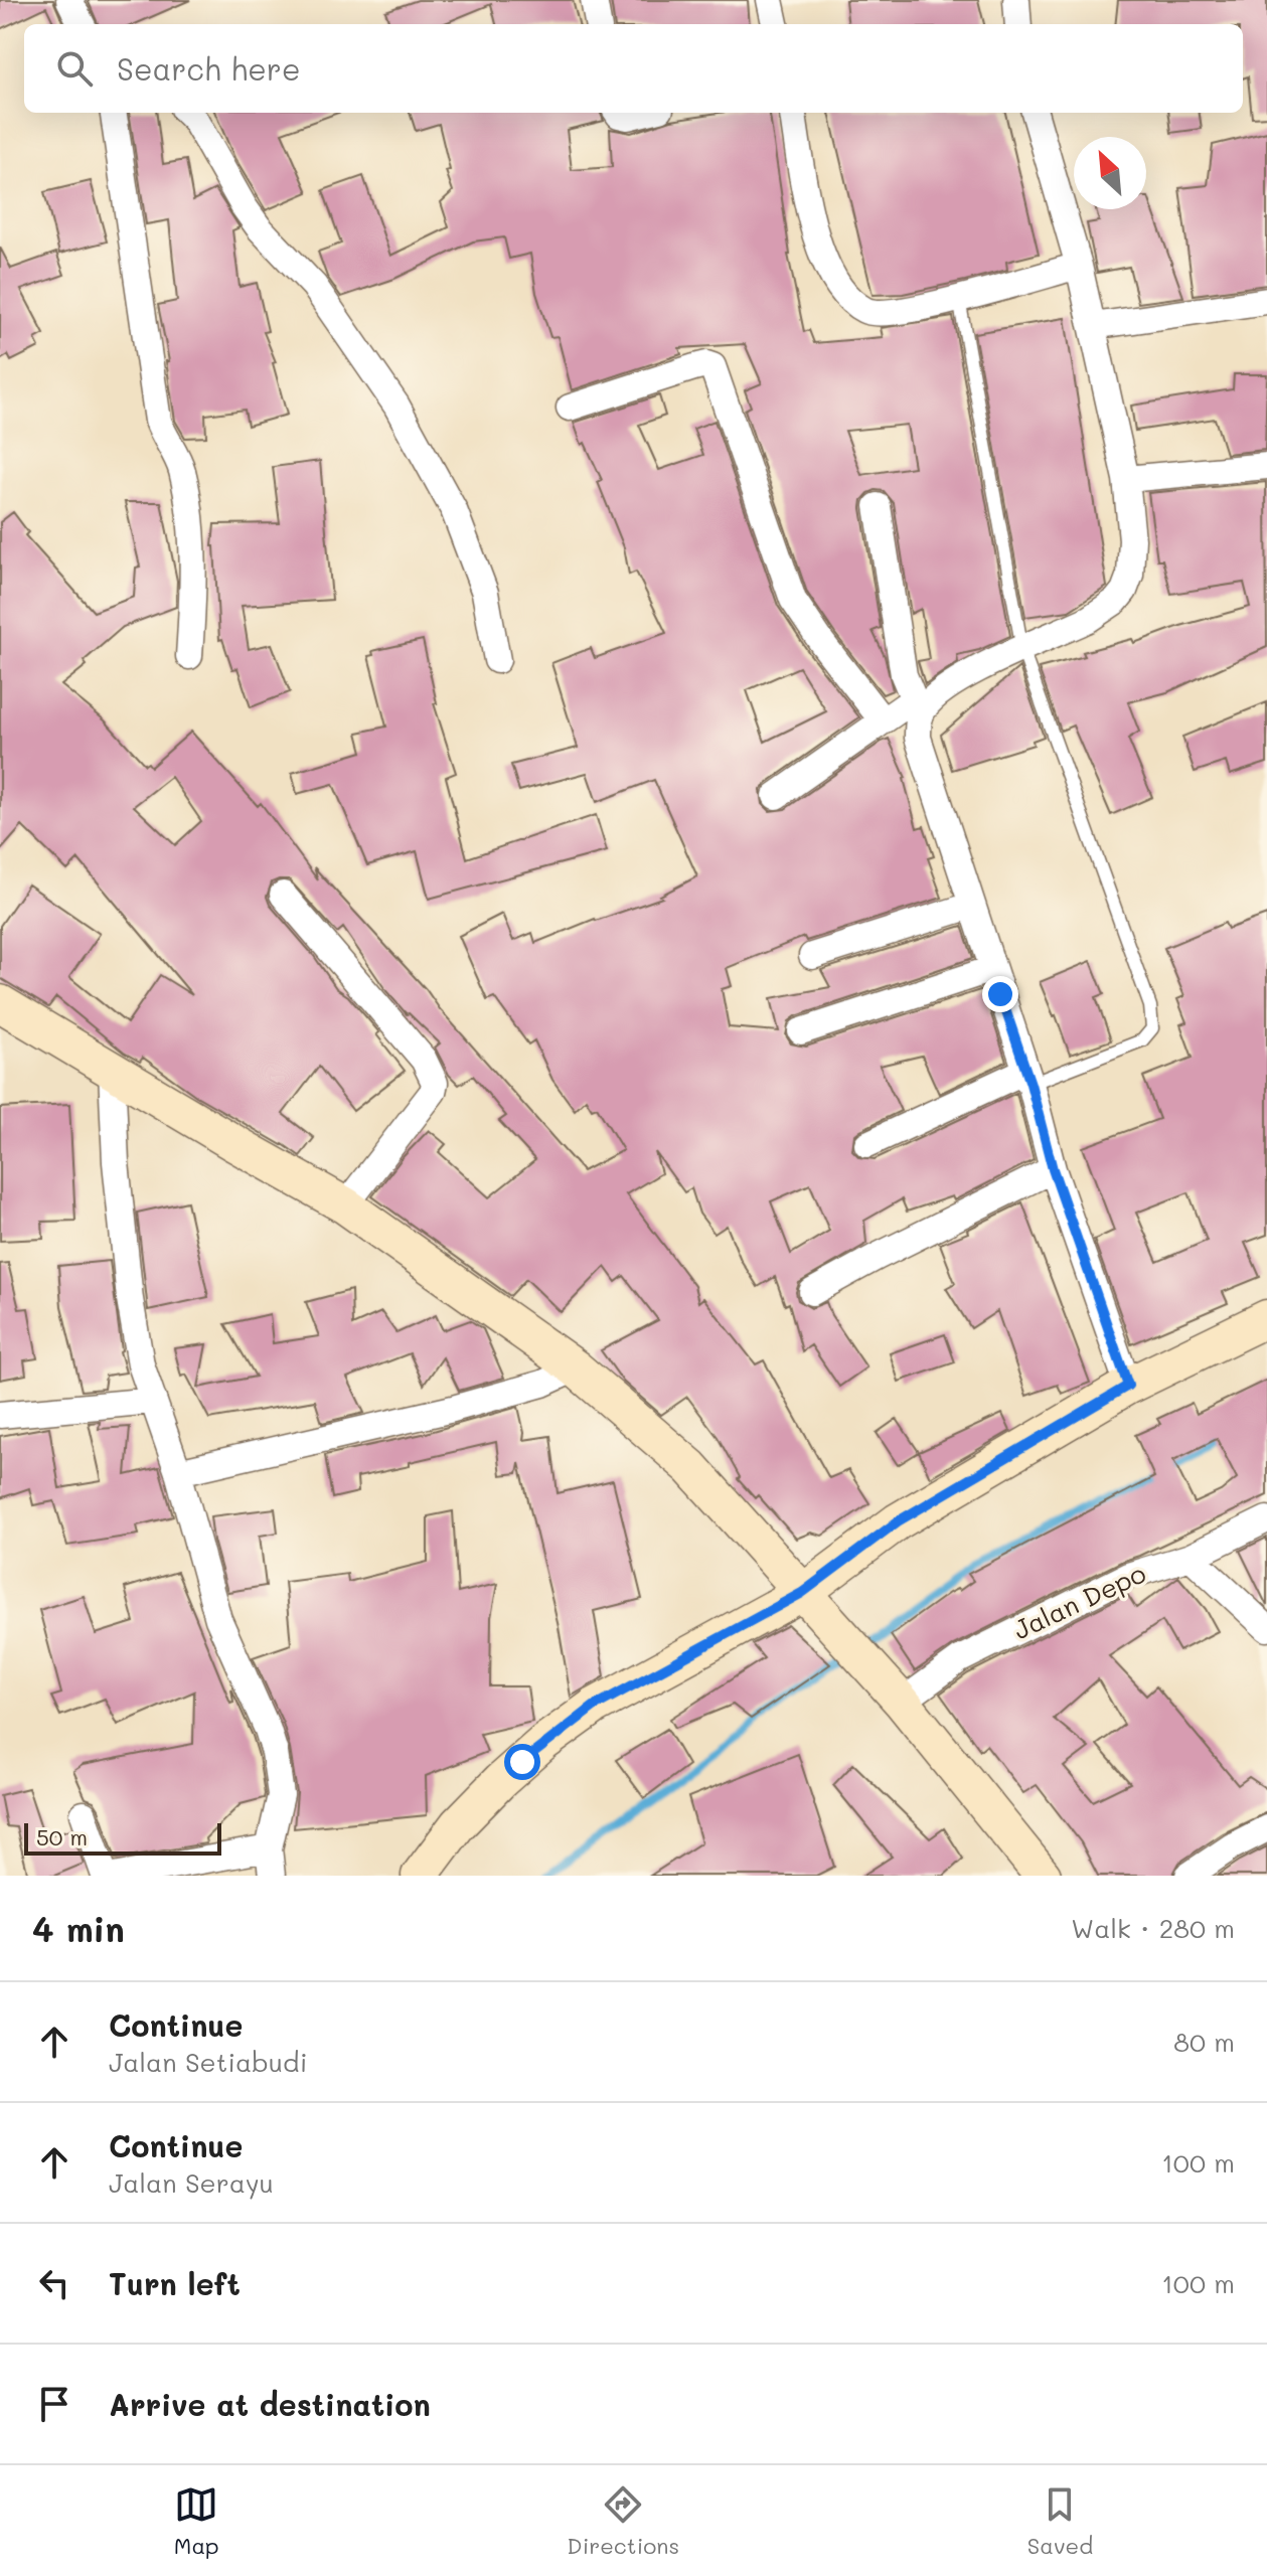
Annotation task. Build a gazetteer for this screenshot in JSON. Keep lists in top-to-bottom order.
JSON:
{
  "streets": {
    "street": ["Jalan Depo"]
  },
  "scale_bar": "50 m",
  "north": "top left",
  "page": {
    "search": "Search here",
    "scale": "50 m",
    "heading": ["4 min", "Walk · 280 m"],
    "list": [
      ["Continue", "Jalan Setiabudi", "80 m"],
      ["Continue", "Jalan Serayu", "100 m"],
      ["Turn left", "100 m"],
      "Arrive at destination"
    ],
    "nav": ["Map", "Directions", "Saved"]
  }
}
